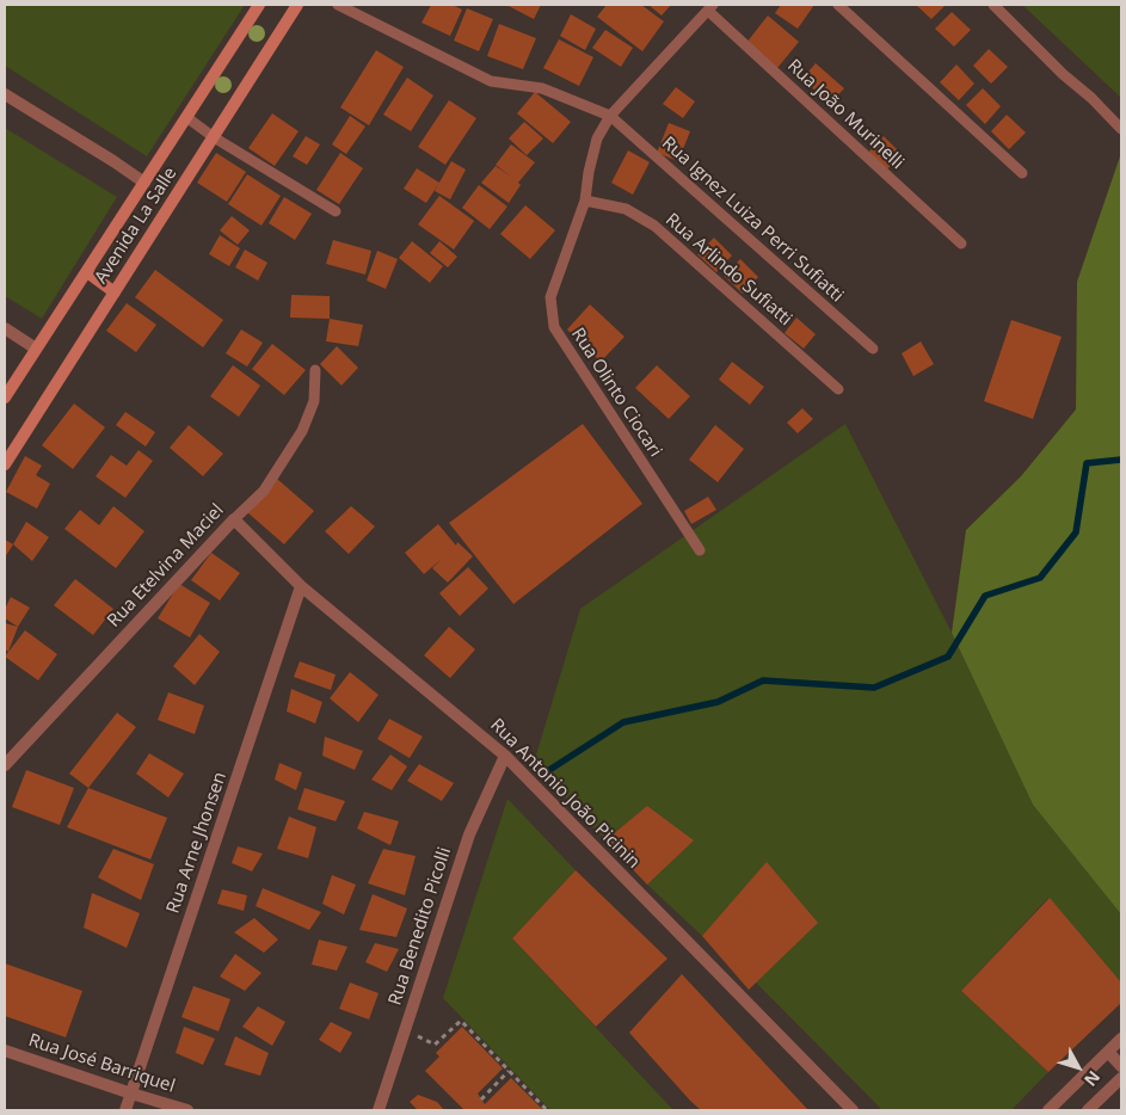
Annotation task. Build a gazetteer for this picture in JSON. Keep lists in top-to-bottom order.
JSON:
{
  "streets": {
    "main road": ["Avenida La Salle"],
    "street": [
      "Rua Etelvina Maciel",
      "Rua Antonio João Picinin",
      "Rua Arne Jhonsen",
      "Rua Benedito Picolli",
      "Rua José Barriquel"
    ],
    "lane": [
      "Rua João Murinelli",
      "Rua Ignez Luiza Perri Sufiatti",
      "Rua Arlindo Sufiatti",
      "Rua Olinto Ciocari"
    ]
  },
  "crossings": [
    ["Rua João Murinelli", "Rua Olinto Ciocari"],
    ["Rua Ignez Luiza Perri Sufiatti", "Rua Olinto Ciocari"],
    ["Rua Arlindo Sufiatti", "Rua Olinto Ciocari"],
    ["Rua Etelvina Maciel", "Rua Antonio João Picinin"],
    ["Rua Antonio João Picinin", "Rua Arne Jhonsen"],
    ["Rua Antonio João Picinin", "Rua Benedito Picolli"],
    ["Rua Arne Jhonsen", "Rua José Barriquel"]
  ],
  "north": "bottom right"
}
